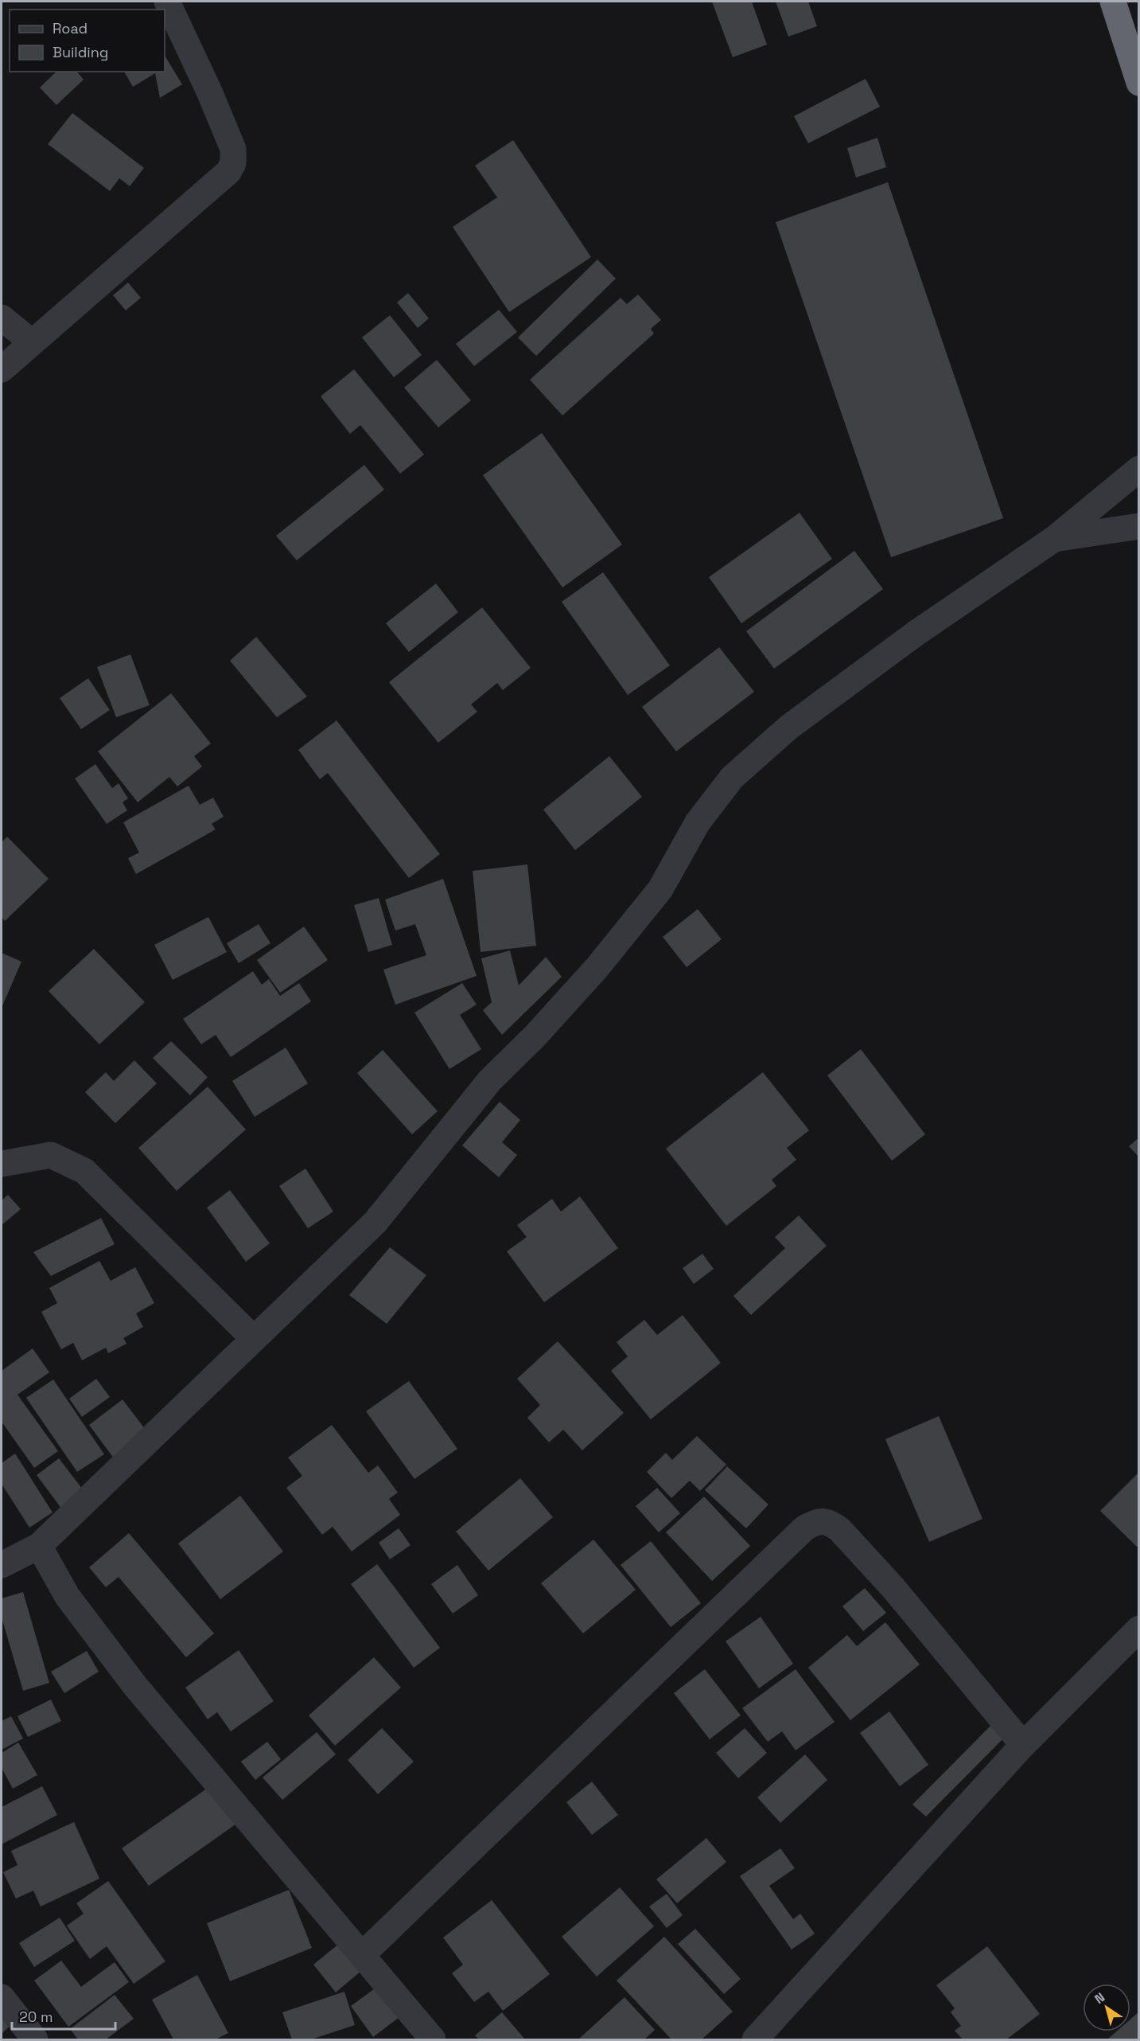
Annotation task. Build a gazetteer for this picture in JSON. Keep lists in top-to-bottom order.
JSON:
{
  "legend": ["Road", "Building"],
  "scale_bar": "20 m",
  "north": "top left"
}
